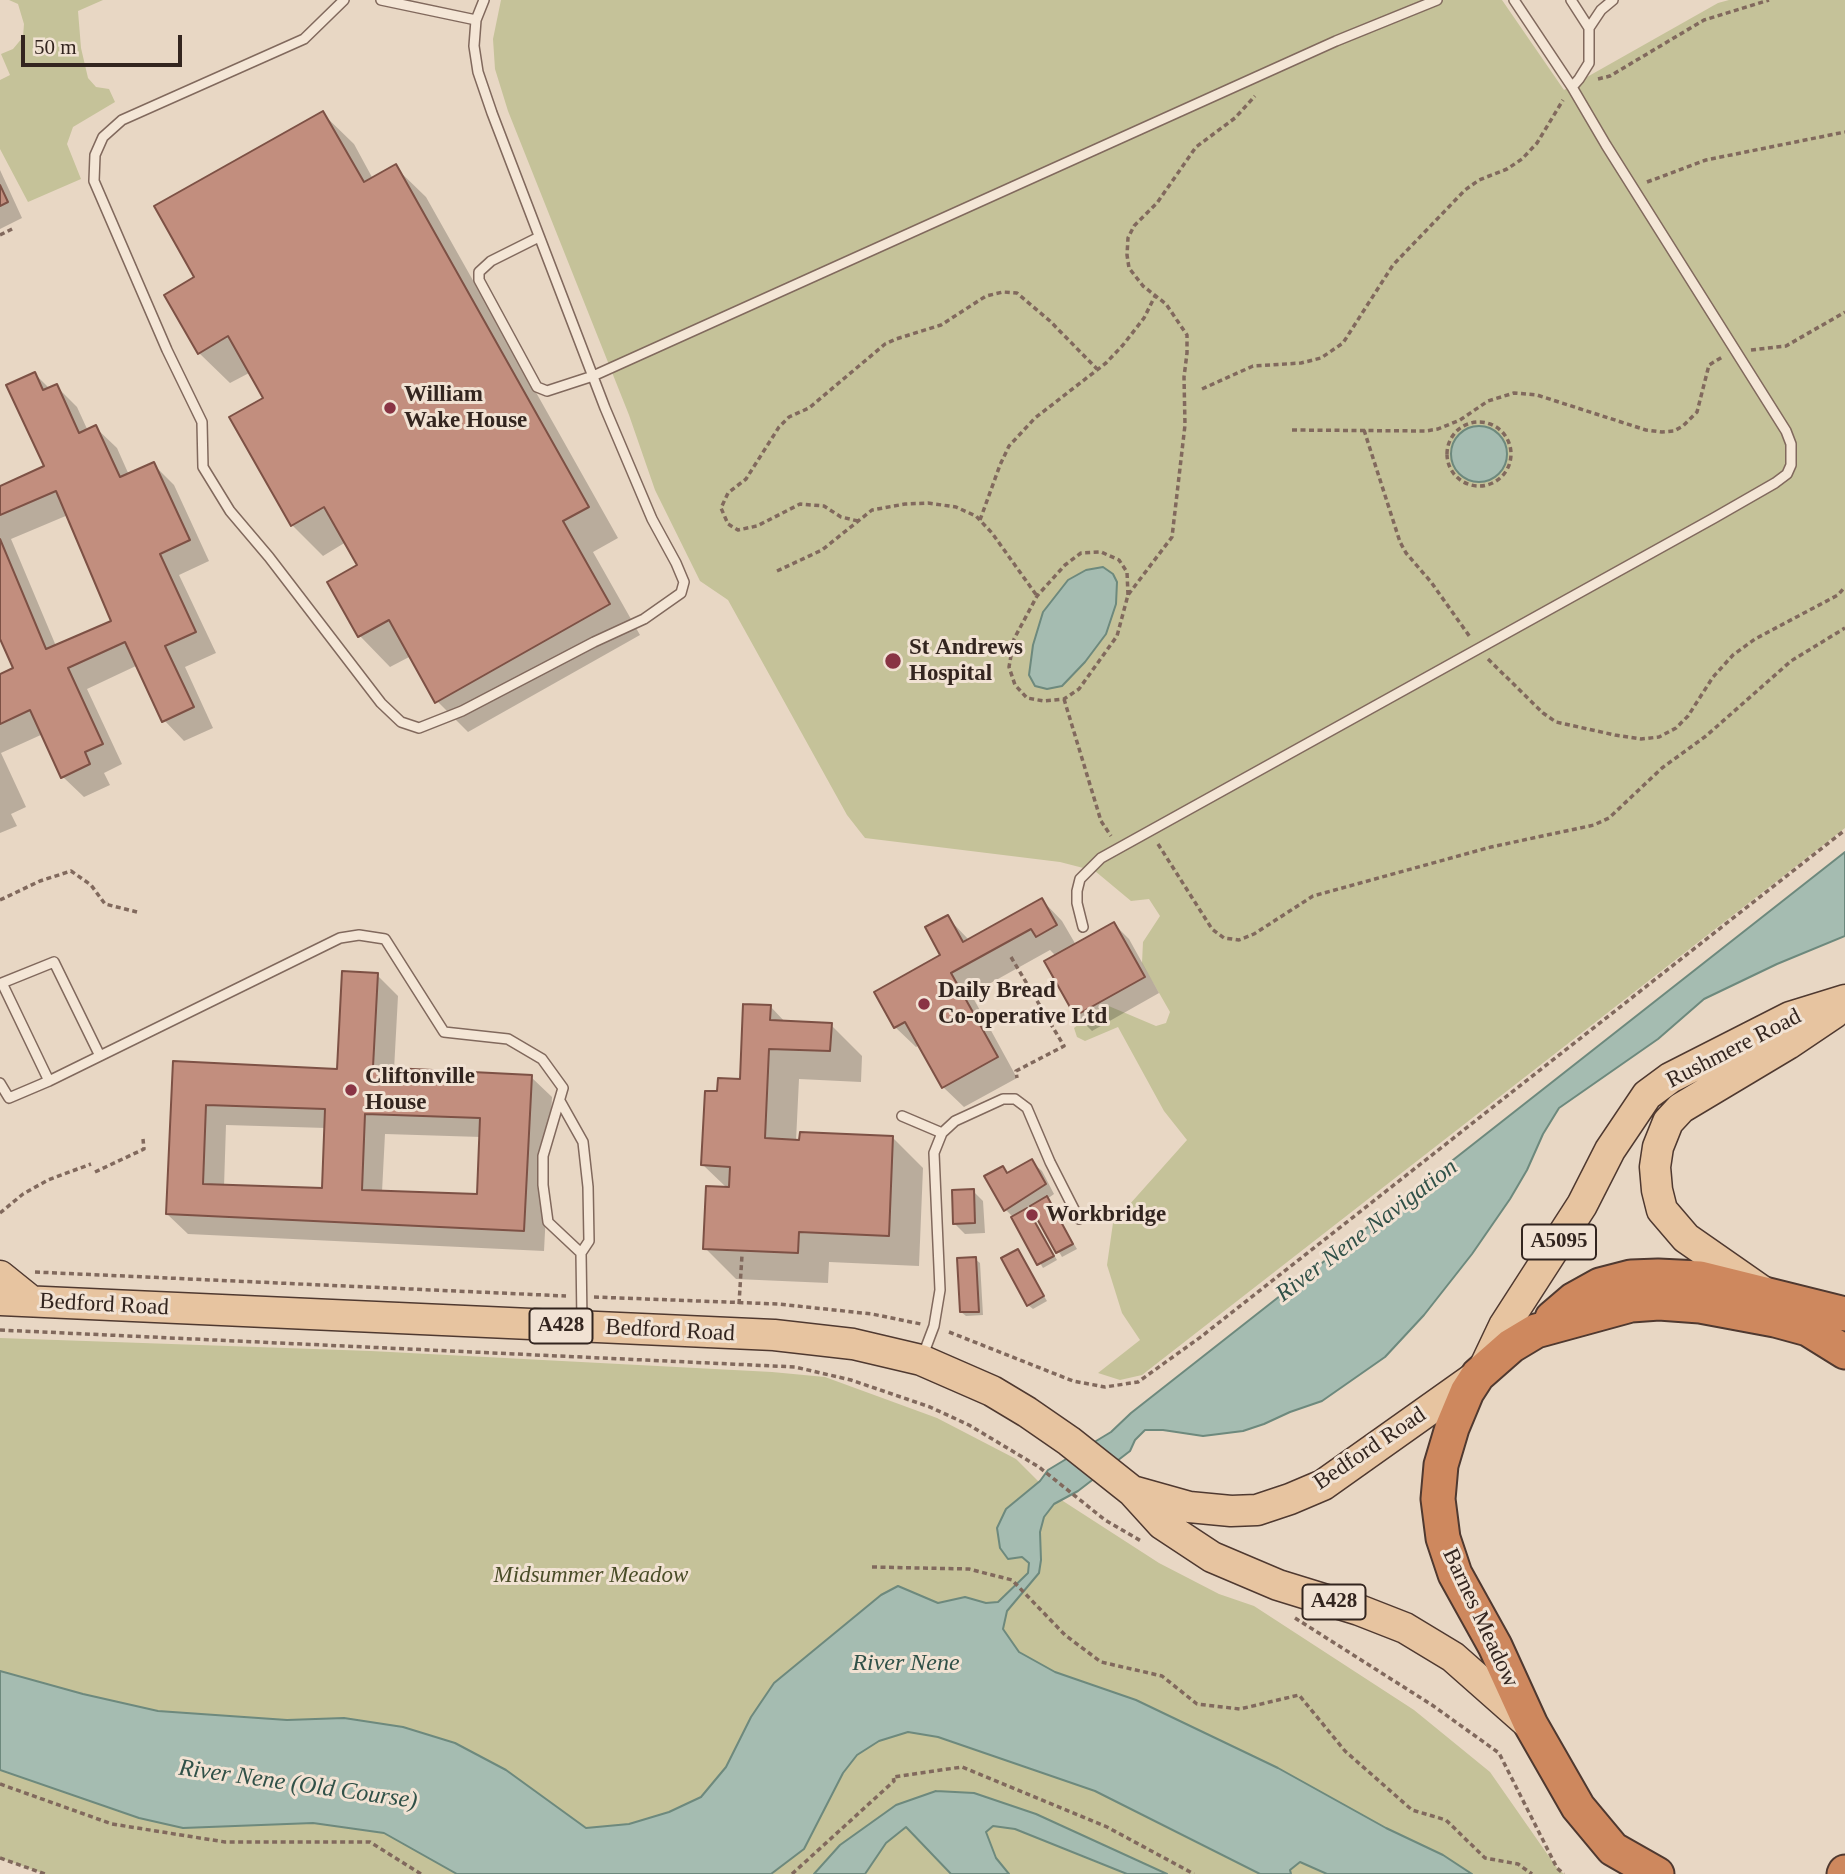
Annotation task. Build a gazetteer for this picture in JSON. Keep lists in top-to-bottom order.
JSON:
{
  "streets": {
    "highway": ["Barnes Meadow"],
    "main road": [
      "Rushmere Road",
      "A5095",
      "Bedford Road",
      "A428"
    ]
  },
  "crossings": [
    ["Rushmere Road", "Bedford Road"],
    ["Rushmere Road", "Barnes Meadow"],
    ["Bedford Road", "Barnes Meadow"]
  ],
  "water": ["River Nene Navigation", "River Nene", "River Nene (Old Course)"],
  "parks": ["Midsummer Meadow"],
  "places": [
    "William Wake House",
    "St Andrews Hospital",
    "Daily Bread Co-operative Ltd",
    "Cliftonville House",
    "Workbridge"
  ],
  "scale_bar": "50 m"
}
